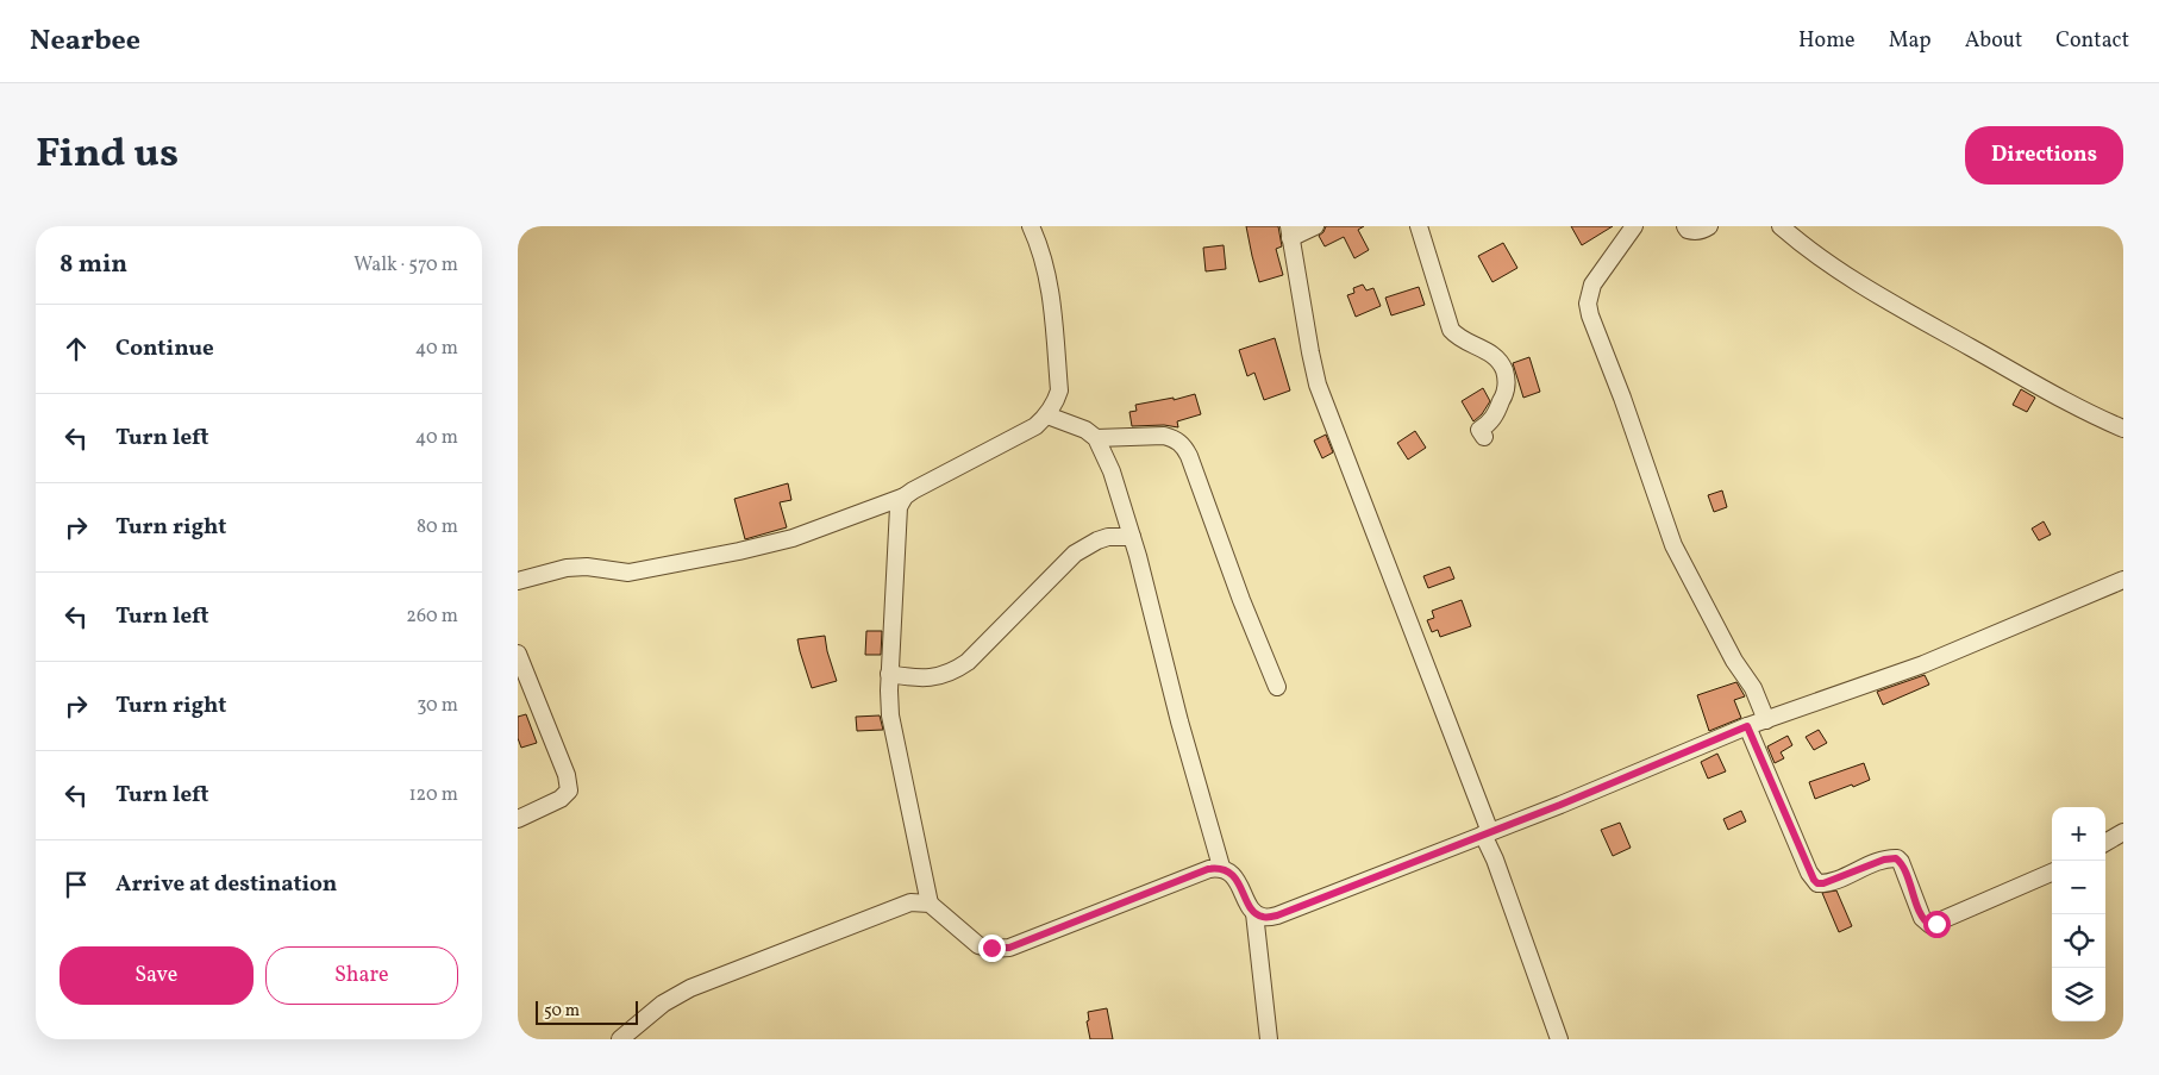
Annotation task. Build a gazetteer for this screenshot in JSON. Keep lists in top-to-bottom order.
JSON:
{
  "scale_bar": "50 m",
  "page": {
    "header": "Nearbee",
    "nav": [
      "Home",
      "Map",
      "About",
      "Contact"
    ],
    "title": "Find us",
    "buttons": [
      "Directions",
      ["Save", "Share"]
    ],
    "heading": ["8 min", "Walk · 570 m"],
    "list": [
      ["Continue", "40 m"],
      ["Turn left", "40 m"],
      ["Turn right", "80 m"],
      ["Turn left", "260 m"],
      ["Turn right", "30 m"],
      ["Turn left", "120 m"],
      "Arrive at destination"
    ],
    "map_buttons": ["+", "−"],
    "scale": "50 m"
  }
}
